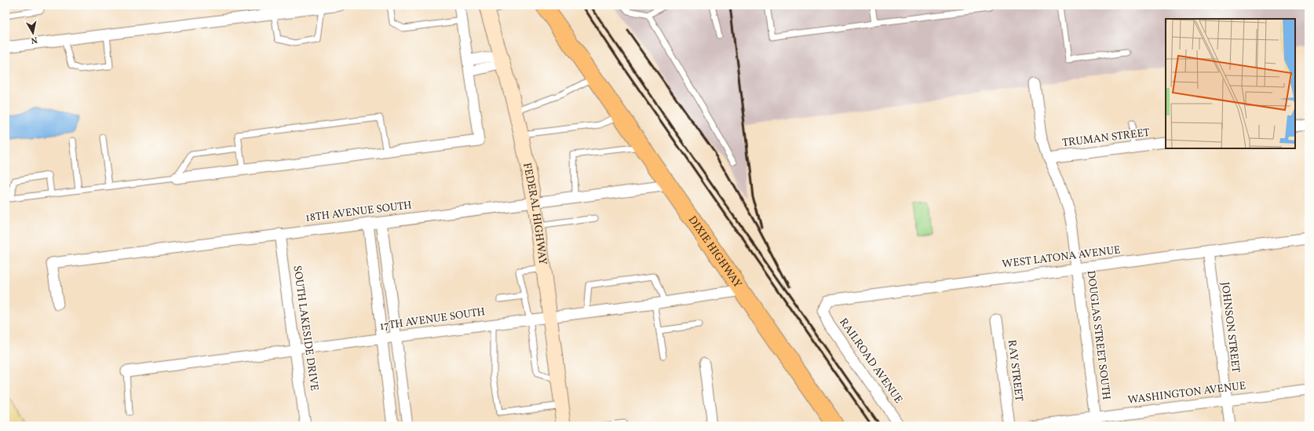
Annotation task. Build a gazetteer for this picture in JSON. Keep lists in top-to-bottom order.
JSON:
{
  "streets": {
    "main road": ["FEDERAL HIGHWAY", "DIXIE HIGHWAY"],
    "street": [
      "TRUMAN STREET",
      "18TH AVENUE SOUTH",
      "WEST LATONA AVENUE",
      "17TH AVENUE SOUTH",
      "JOHNSON STREET",
      "SOUTH LAKESIDE DRIVE",
      "DOUGLAS STREET SOUTH",
      "RAILROAD AVENUE",
      "RAY STREET",
      "WASHINGTON AVENUE"
    ]
  },
  "crossings": [
    ["TRUMAN STREET", "DOUGLAS STREET SOUTH"],
    ["18TH AVENUE SOUTH", "FEDERAL HIGHWAY"],
    ["18TH AVENUE SOUTH", "DIXIE HIGHWAY"],
    ["18TH AVENUE SOUTH", "SOUTH LAKESIDE DRIVE"],
    ["FEDERAL HIGHWAY", "17TH AVENUE SOUTH"],
    ["DIXIE HIGHWAY", "17TH AVENUE SOUTH"],
    ["WEST LATONA AVENUE", "JOHNSON STREET"],
    ["WEST LATONA AVENUE", "DOUGLAS STREET SOUTH"],
    ["WEST LATONA AVENUE", "RAILROAD AVENUE"],
    ["17TH AVENUE SOUTH", "SOUTH LAKESIDE DRIVE"],
    ["JOHNSON STREET", "WASHINGTON AVENUE"],
    ["DOUGLAS STREET SOUTH", "WASHINGTON AVENUE"]
  ],
  "north": "bottom"
}
